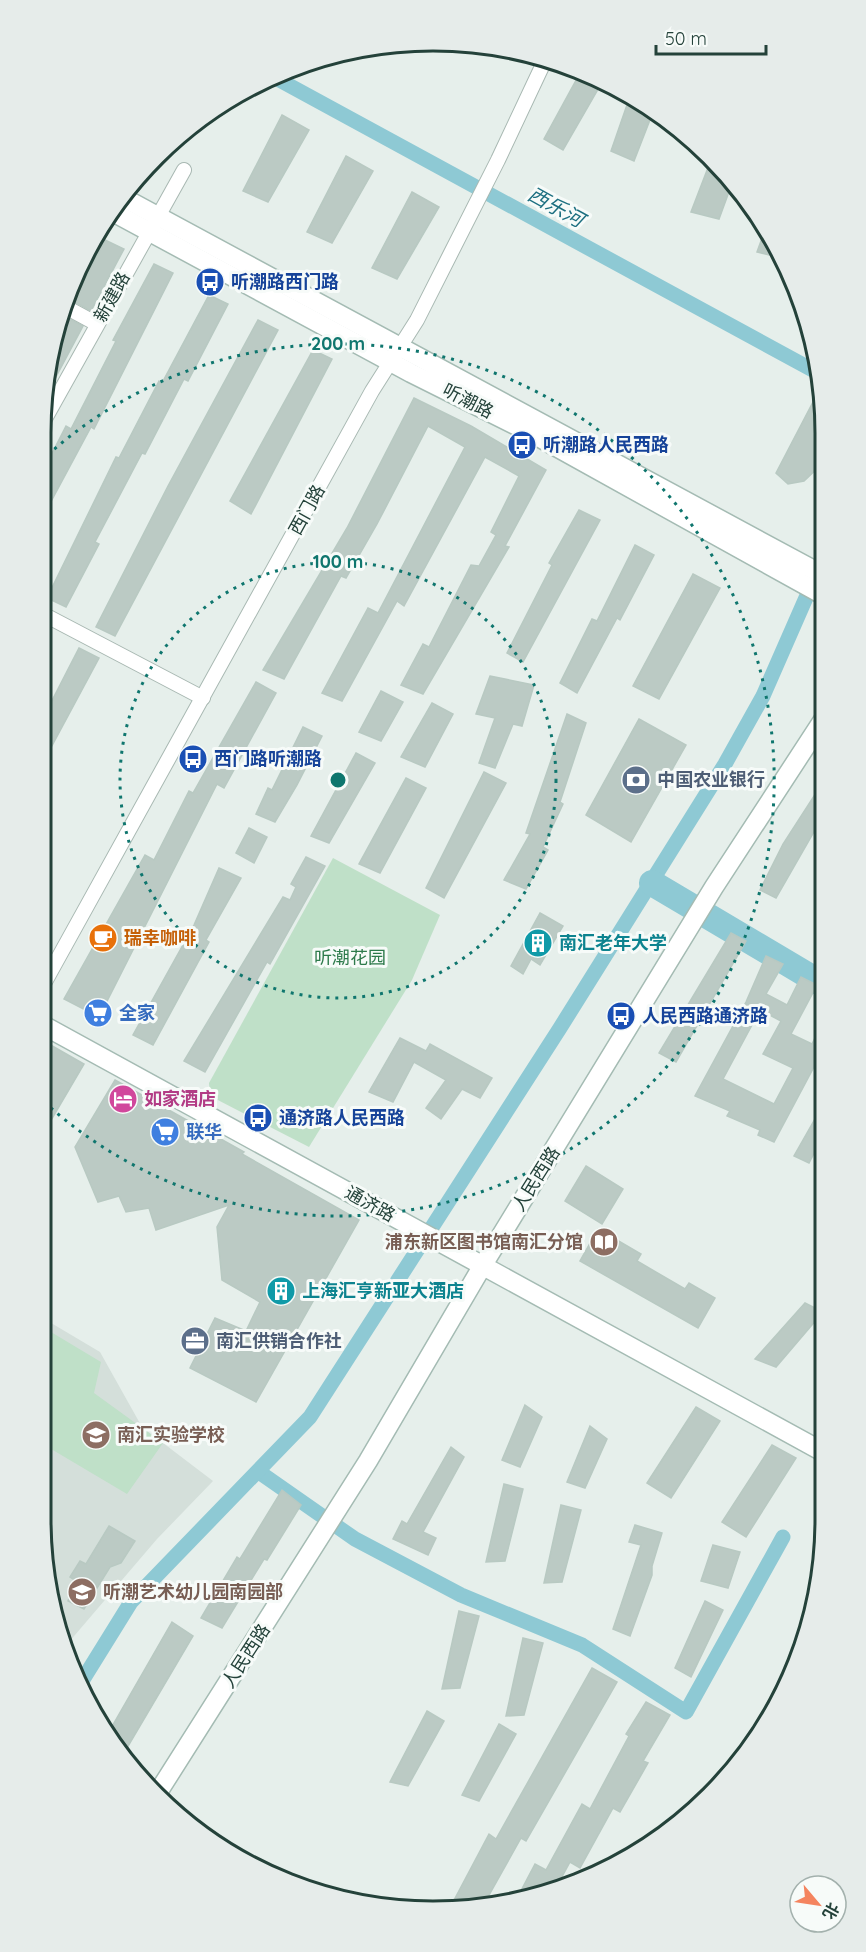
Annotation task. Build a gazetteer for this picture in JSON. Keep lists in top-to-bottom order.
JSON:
{
  "streets": {
    "street": [
      "新建路",
      "听潮路",
      "西门路",
      "人民西路",
      "通济路"
    ]
  },
  "crossings": [
    ["新建路", "听潮路"],
    ["听潮路", "西门路"],
    ["人民西路", "通济路"]
  ],
  "water": ["西乐河"],
  "parks": ["听潮花园"],
  "places": {
    "bus stop": [
      "听潮路西门路",
      "听潮路人民西路",
      "西门路听潮路",
      "人民西路通济路",
      "通济路人民西路"
    ],
    "bank": ["中国农业银行"],
    "cafe": ["瑞幸咖啡"],
    "building": ["南汇老年大学", "上海汇亨新亚大酒店"],
    "supermarket": ["全家", "联华"],
    "hotel": ["如家酒店"],
    "library": ["浦东新区图书馆南汇分馆"],
    "office": ["南汇供销合作社"],
    "school or university": ["南汇实验学校", "听潮艺术幼儿园南园部"]
  },
  "scale_bar": "50 m",
  "north": "bottom right",
  "rings": ["200 m", "100 m"]
}
